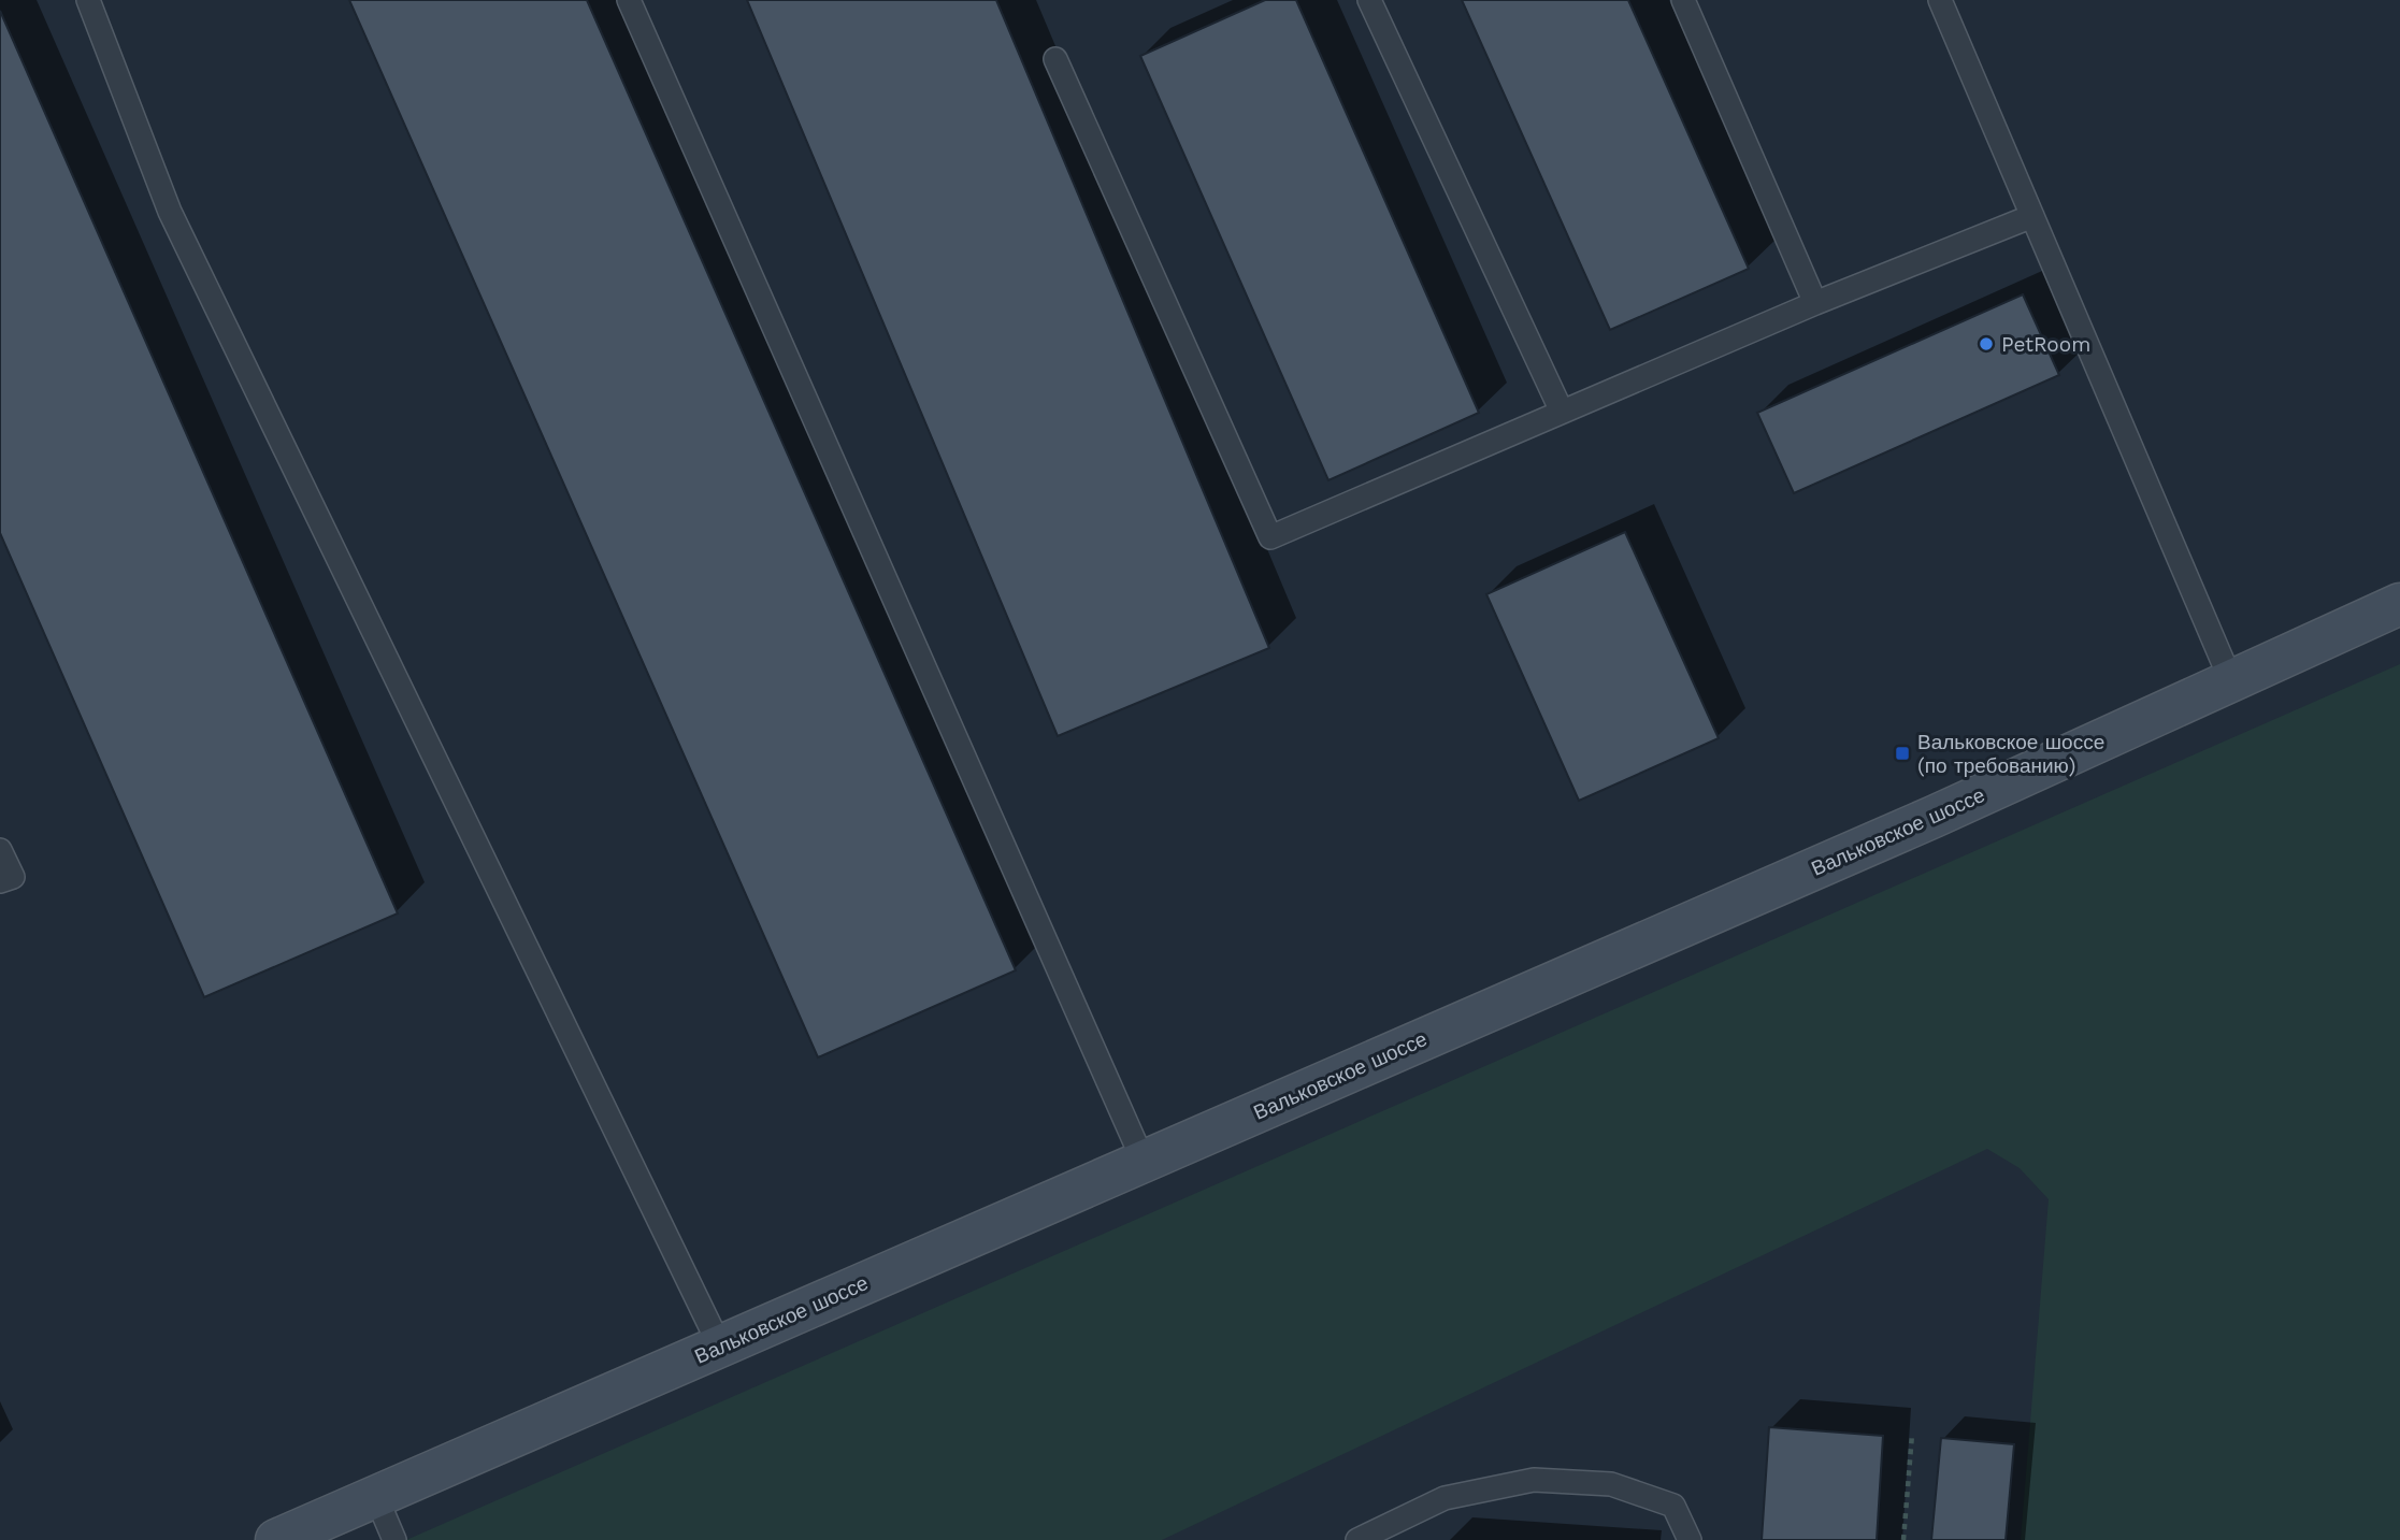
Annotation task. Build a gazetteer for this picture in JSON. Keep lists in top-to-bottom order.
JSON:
{
  "streets": {
    "main road": ["Вальковское шоссе"]
  },
  "places": {
    "other": ["PetRoom"],
    "transit": ["Вальковское шоссе (по требованию)"]
  }
}
